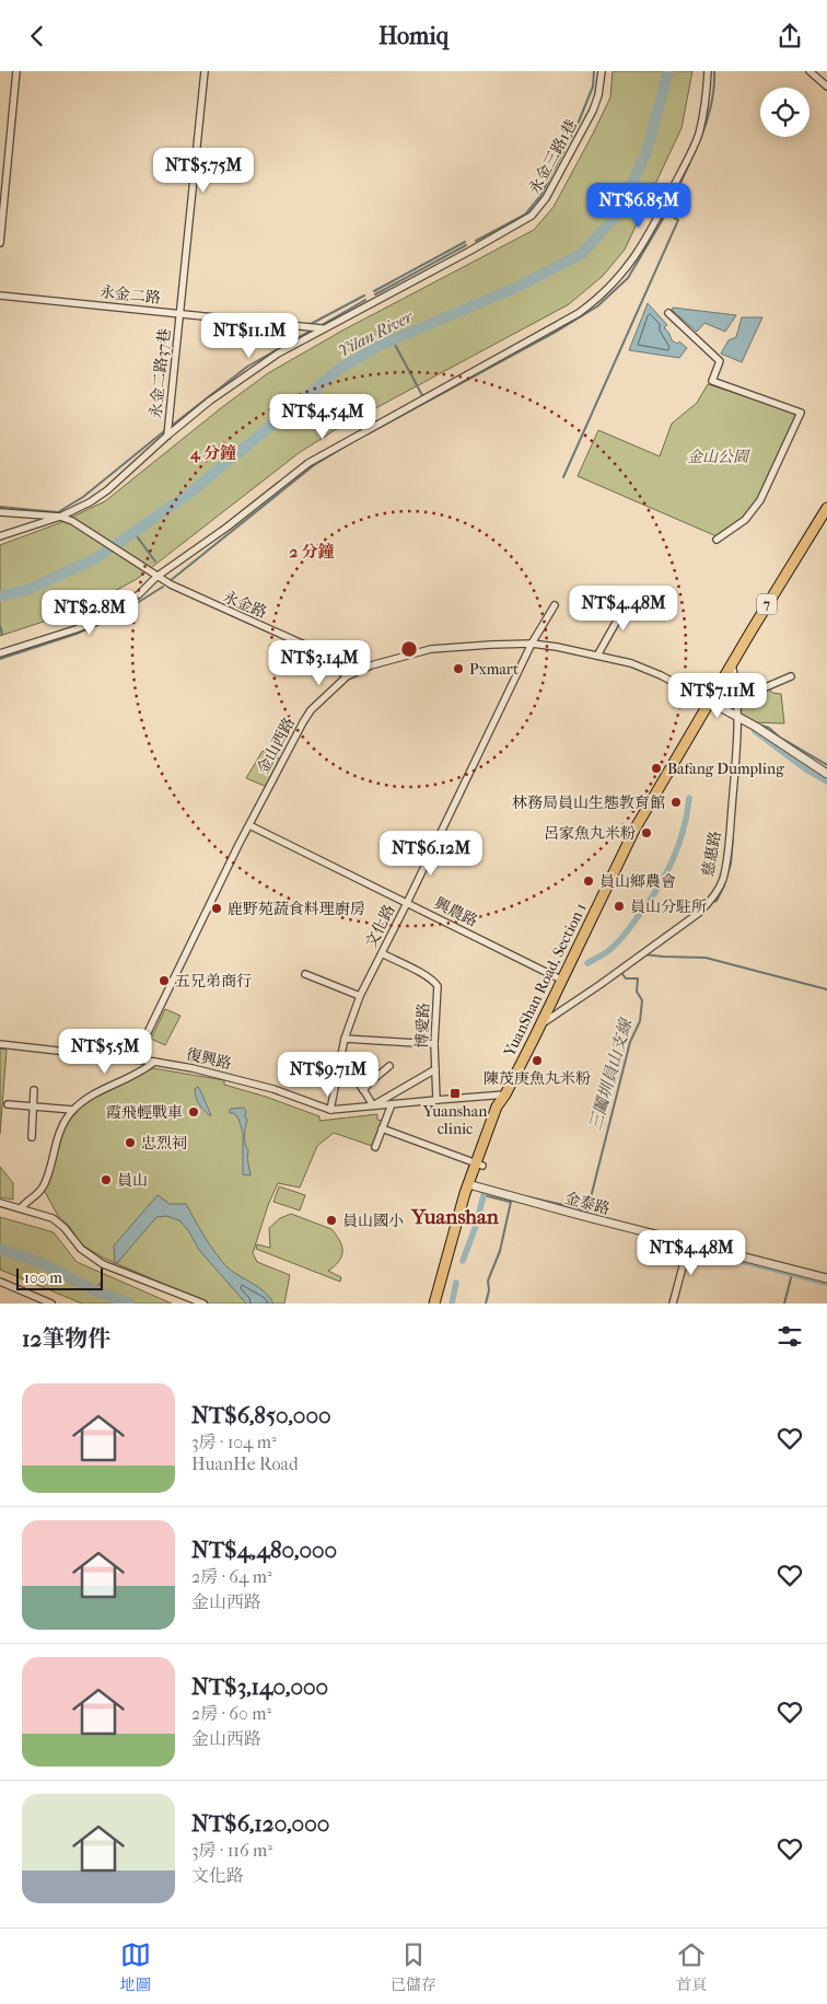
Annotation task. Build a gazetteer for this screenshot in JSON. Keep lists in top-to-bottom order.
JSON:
{
  "streets": {
    "main road": ["7", "YuanShan Road, Section 1"],
    "street": [
      "永金三路1巷",
      "永金二路",
      "永金二路37巷",
      "永金路",
      "金山西路",
      "慈惠路",
      "興農路",
      "文化路",
      "博愛路",
      "復興路",
      "金泰路"
    ]
  },
  "crossings": [
    ["永金三路1巷", "永金二路"],
    ["永金三路1巷", "永金二路37巷"],
    ["永金三路1巷", "永金路"],
    ["永金二路", "永金二路37巷"],
    ["永金路", "金山西路"],
    ["金山西路", "興農路"],
    ["金山西路", "文化路"],
    ["金山西路", "YuanShan Road, Section 1"],
    ["金山西路", "復興路"],
    ["慈惠路", "YuanShan Road, Section 1"],
    ["興農路", "文化路"],
    ["興農路", "YuanShan Road, Section 1"],
    ["文化路", "博愛路"],
    ["文化路", "復興路"],
    ["YuanShan Road, Section 1", "復興路"],
    ["YuanShan Road, Section 1", "金泰路"],
    ["博愛路", "復興路"]
  ],
  "districts": ["Yuanshan"],
  "water": ["Yilan River", "三鬮圳員山支線"],
  "parks": ["金山公園"],
  "places": {
    "other": [
      "Pxmart",
      "Bafang Dumpling",
      "林務局員山生態教育館",
      "呂家魚丸米粉",
      "員山鄉農會",
      "員山分駐所",
      "鹿野苑蔬食料理廚房",
      "五兄弟商行",
      "陳茂庚魚丸米粉",
      "霞飛輕戰車",
      "忠烈祠",
      "員山",
      "員山國小"
    ],
    "transit": ["Yuanshan clinic"]
  },
  "scale_bar": "100 m",
  "page": {
    "header": "Homiq",
    "price": [
      "NT$5.75M",
      "NT$6.85M",
      "NT$11.1M",
      "NT$4.54M",
      "NT$4.48M",
      "NT$2.8M",
      "NT$3.14M",
      "NT$7.11M",
      "NT$6.12M",
      "NT$5.5M",
      "NT$9.71M",
      "NT$4.48M"
    ],
    "scale": "100 m",
    "heading": "12筆物件",
    "list": [
      {
        "name": "NT$6,850,000",
        "note": "3房 · 104 m² · HuanHe Road"
      },
      {
        "name": "NT$4,480,000",
        "note": "2房 · 64 m² · 金山西路"
      },
      {
        "name": "NT$3,140,000",
        "note": "2房 · 60 m² · 金山西路"
      },
      {
        "name": "NT$6,120,000",
        "note": "3房 · 116 m² · 文化路"
      }
    ],
    "tabs": ["地圖", "已儲存", "首頁"]
  },
  "rings": ["4 分鐘", "2 分鐘"]
}
